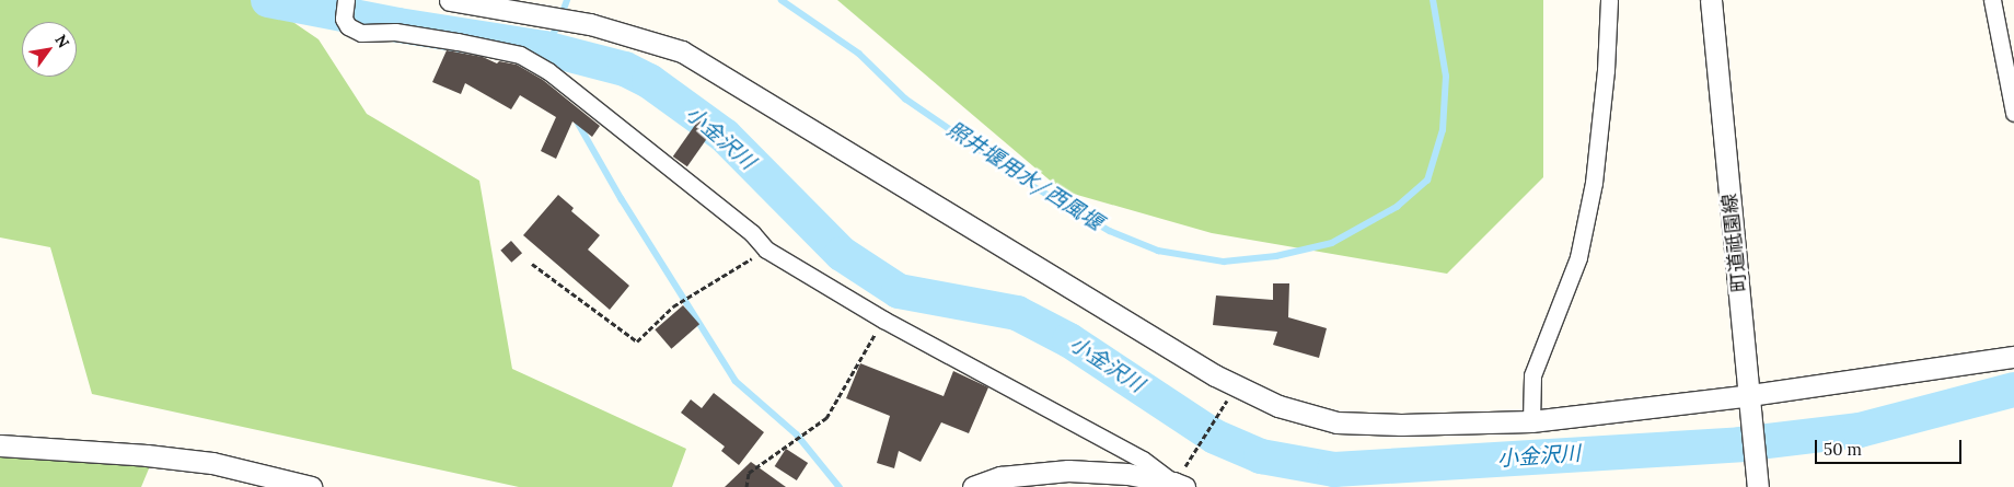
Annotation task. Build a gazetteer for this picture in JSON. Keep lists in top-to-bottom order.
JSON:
{
  "streets": {
    "street": ["町道祗園線"]
  },
  "water": ["小金沢川", "照井堰用水/西風堰"],
  "scale_bar": "50 m",
  "north": "top right"
}
